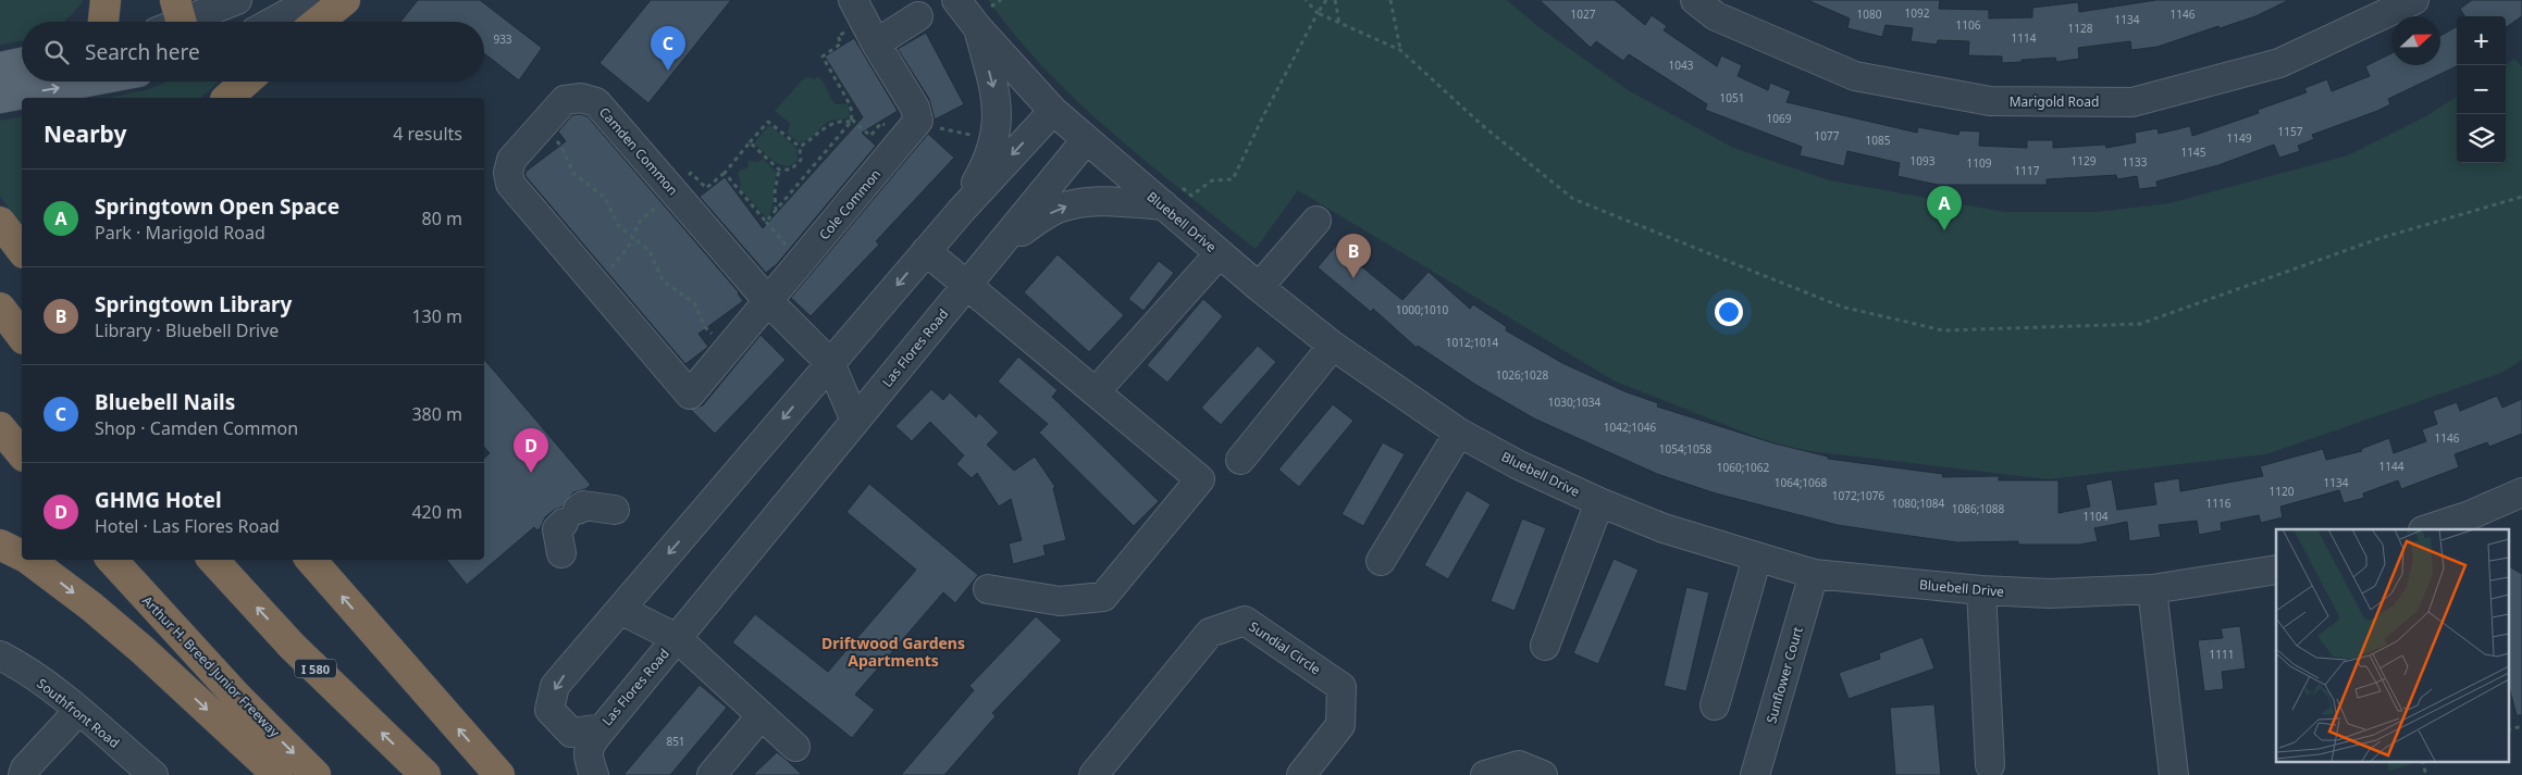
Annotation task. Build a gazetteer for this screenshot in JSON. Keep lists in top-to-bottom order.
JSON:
{
  "streets": {
    "highway": ["Arthur H. Breed Junior Freeway", "I 580"],
    "street": [
      "Marigold Road",
      "Camden Common",
      "Cole Common",
      "Bluebell Drive",
      "Las Flores Road",
      "Sundial Circle",
      "Sunflower Court",
      "Southfront Road"
    ]
  },
  "crossings": [
    ["Camden Common", "Cole Common"],
    ["Camden Common", "Las Flores Road"],
    ["Bluebell Drive", "Las Flores Road"],
    ["Bluebell Drive", "Sunflower Court"]
  ],
  "districts": ["Driftwood Gardens Apartments"],
  "house_numbers": [
    "1092",
    "1027",
    "1080",
    "1146",
    "1134",
    "1106",
    "1128",
    "1114",
    "933",
    "1043",
    "1051",
    "1069",
    "1157",
    "1077",
    "1149",
    "1085",
    "1145",
    "1093",
    "1129",
    "1133",
    "1109",
    "1117",
    "1000;1010",
    "1012;1014",
    "1026;1028",
    "1030;1034",
    "1042;1046",
    "1146",
    "1054;1058",
    "1144",
    "1060;1062",
    "1064;1068",
    "1134",
    "1120",
    "1072;1076",
    "1080;1084",
    "1116",
    "1086;1088",
    "1104",
    "1111",
    "851"
  ],
  "north": "right",
  "page": {
    "map_buttons": ["+", "−"],
    "search": "Search here",
    "pins": [
      "C",
      "A",
      "B",
      "D"
    ],
    "heading": ["Nearby", "4 results"],
    "list": [
      {
        "mark": "A",
        "name": "Springtown Open Space",
        "note": "Park · Marigold Road",
        "value": "80 m"
      },
      {
        "mark": "B",
        "name": "Springtown Library",
        "note": "Library · Bluebell Drive",
        "value": "130 m"
      },
      {
        "mark": "C",
        "name": "Bluebell Nails",
        "note": "Shop · Camden Common",
        "value": "380 m"
      },
      {
        "mark": "D",
        "name": "GHMG Hotel",
        "note": "Hotel · Las Flores Road",
        "value": "420 m"
      }
    ]
  }
}
